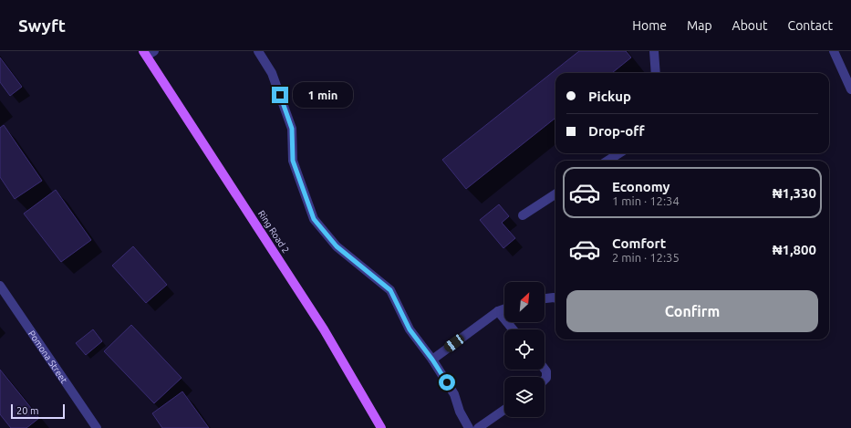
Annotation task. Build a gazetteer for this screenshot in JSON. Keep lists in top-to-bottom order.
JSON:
{
  "streets": {
    "main road": ["Ring Road 2"],
    "street": ["Pomona Street"]
  },
  "scale_bar": "20 m",
  "north": "top right",
  "page": {
    "header": "Swyft",
    "nav": [
      "Home",
      "Map",
      "About",
      "Contact"
    ],
    "banner": ["Pickup", "Drop-off"],
    "bubble": "1 min",
    "list": [
      {
        "name": "Economy",
        "note": "1 min · 12:34",
        "value": "₦1,330"
      },
      {
        "name": "Comfort",
        "note": "2 min · 12:35",
        "value": "₦1,800"
      }
    ],
    "buttons": "Confirm",
    "scale": "20 m"
  }
}
